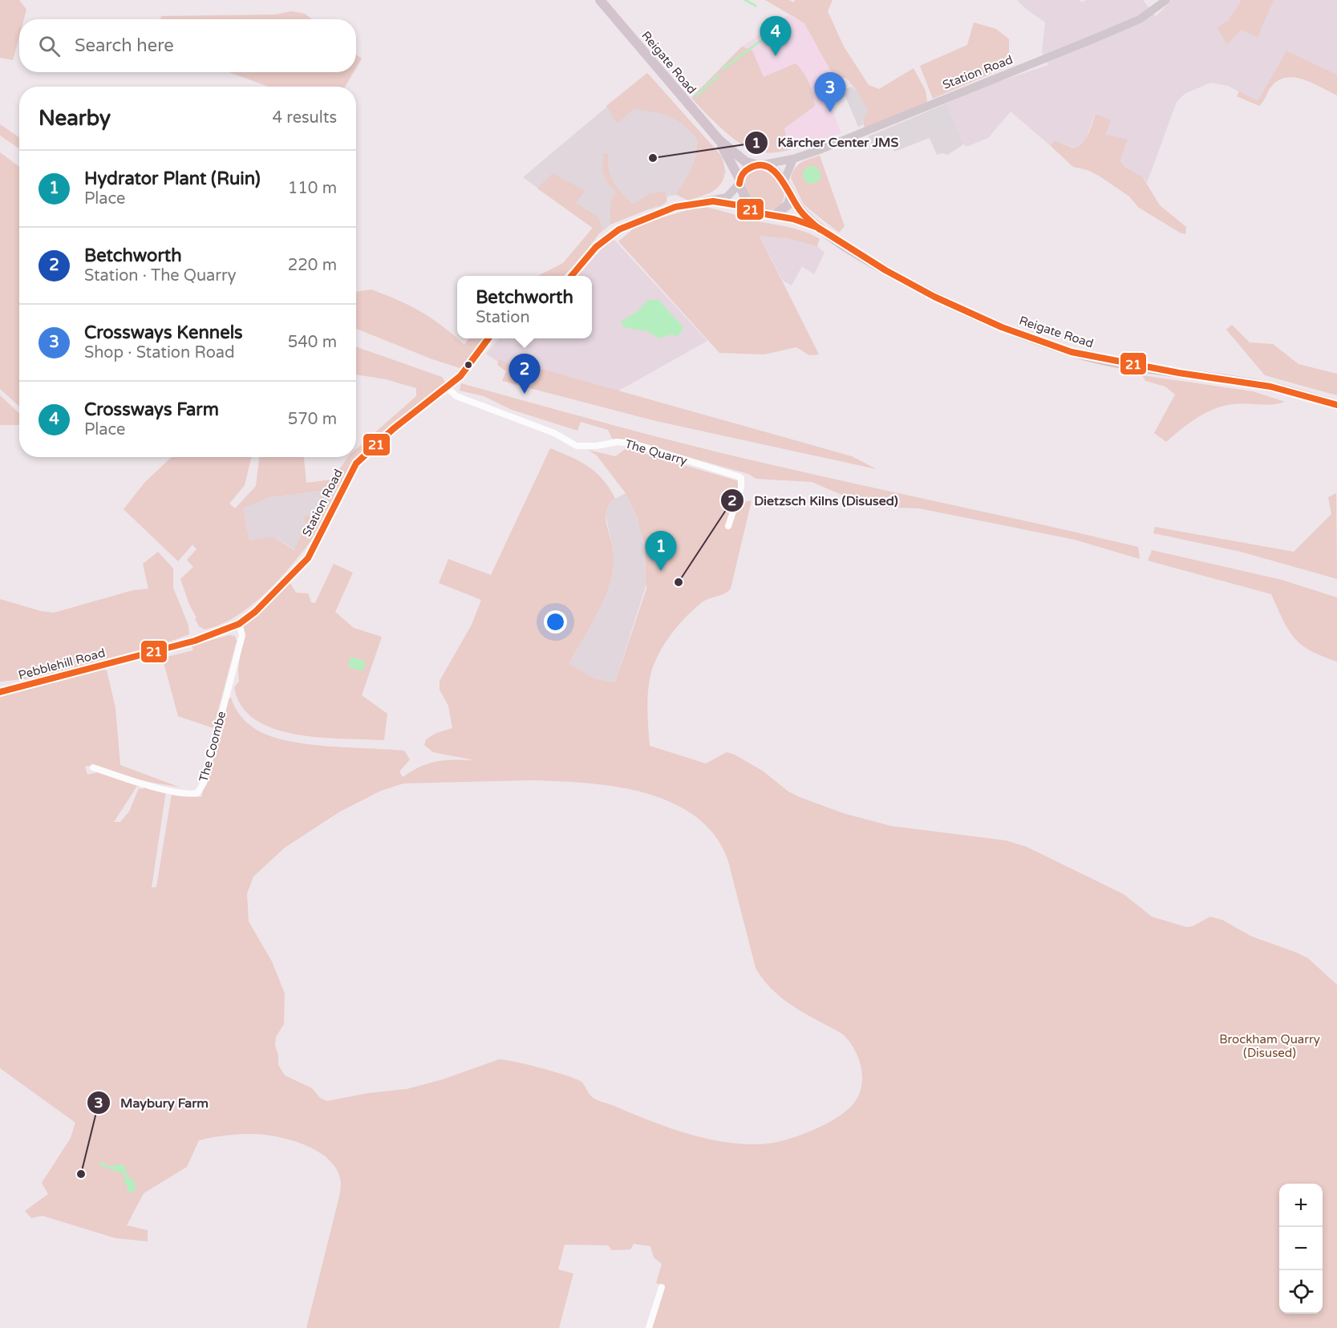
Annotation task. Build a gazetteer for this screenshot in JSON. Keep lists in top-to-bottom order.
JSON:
{
  "streets": {
    "main road": ["Reigate Road", "Station Road", "Pebblehill Road"],
    "street": ["The Quarry", "The Coombe"]
  },
  "crossings": [
    ["Reigate Road", "Station Road"],
    ["Station Road", "The Quarry"],
    ["Station Road", "Pebblehill Road"],
    ["Station Road", "The Coombe"],
    ["Pebblehill Road", "The Coombe"]
  ],
  "parks": ["Brockham Quarry (Disused)"],
  "places": ["Kärcher Center JMS", "Dietzsch Kilns (Disused)", "Maybury Farm"],
  "lines": ["transit line 21"],
  "page": {
    "pins": [
      "4",
      "3",
      "2",
      "1"
    ],
    "search": "Search here",
    "heading": ["Nearby", "4 results"],
    "list": [
      {
        "mark": "1",
        "name": "Hydrator Plant (Ruin)",
        "note": "Place",
        "value": "110 m"
      },
      {
        "mark": "2",
        "name": "Betchworth",
        "note": "Station · The Quarry",
        "value": "220 m"
      },
      {
        "mark": "3",
        "name": "Crossways Kennels",
        "note": "Shop · Station Road",
        "value": "540 m"
      },
      {
        "mark": "4",
        "name": "Crossways Farm",
        "note": "Place",
        "value": "570 m"
      }
    ],
    "popup": ["Betchworth", "Station"],
    "map_buttons": ["+", "−"]
  }
}
